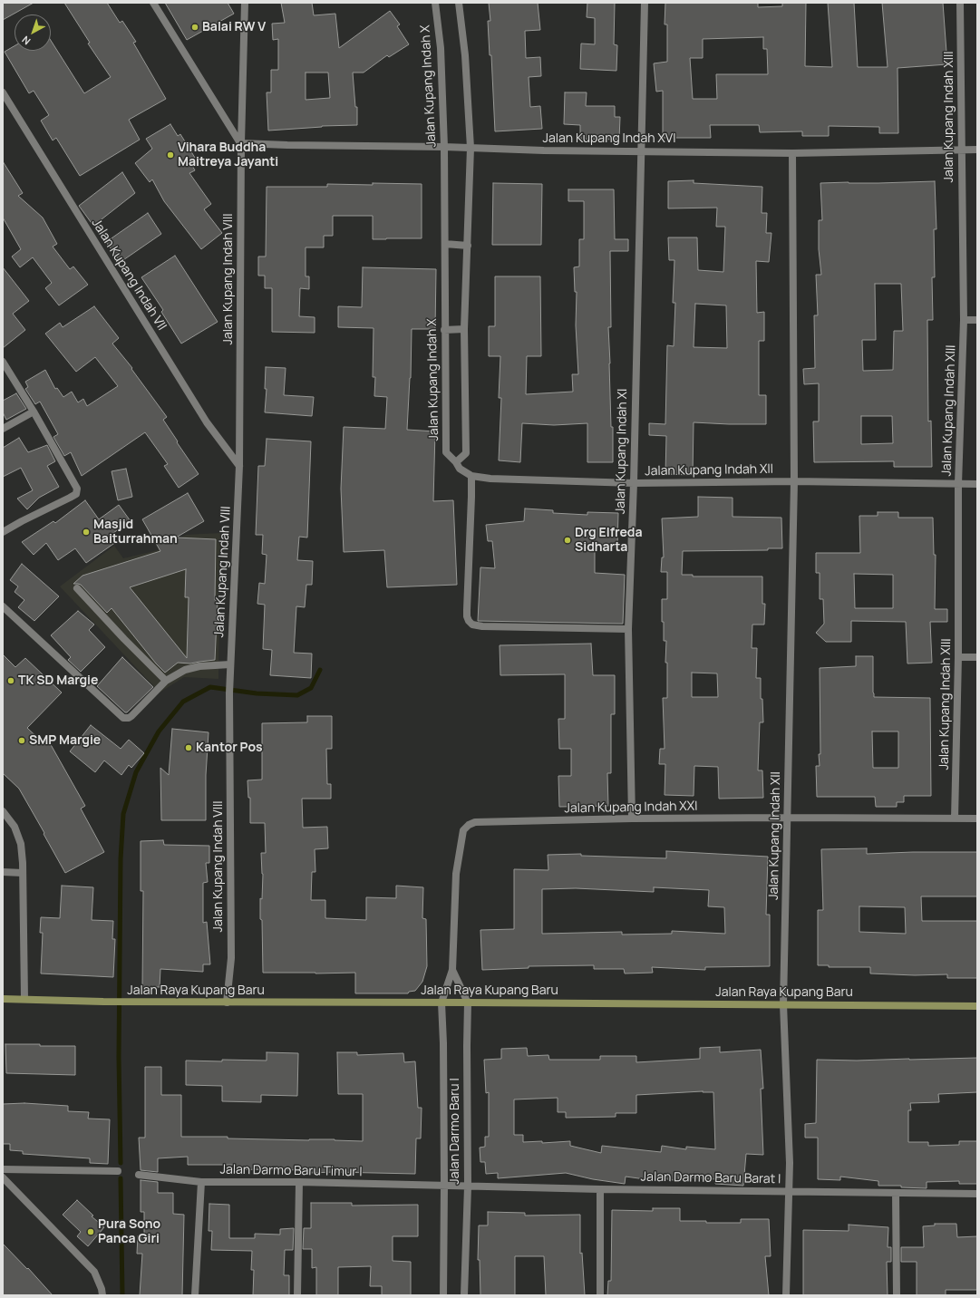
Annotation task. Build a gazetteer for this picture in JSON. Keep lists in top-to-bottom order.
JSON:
{
  "streets": {
    "street": [
      "Jalan Kupang Indah X",
      "Jalan Kupang Indah XIII",
      "Jalan Kupang Indah XVI",
      "Jalan Kupang Indah VII",
      "Jalan Kupang Indah VIII",
      "Jalan Kupang Indah XI",
      "Jalan Kupang Indah XII",
      "Jalan Kupang Indah XXI",
      "Jalan Raya Kupang Baru",
      "Jalan Darmo Baru I",
      "Jalan Darmo Baru Timur I",
      "Jalan Darmo Baru Barat I"
    ]
  },
  "crossings": [
    ["Jalan Kupang Indah X", "Jalan Kupang Indah XVI"],
    ["Jalan Kupang Indah XIII", "Jalan Kupang Indah XVI"],
    ["Jalan Kupang Indah XIII", "Jalan Kupang Indah XXI"],
    ["Jalan Kupang Indah XVI", "Jalan Kupang Indah VIII"],
    ["Jalan Kupang Indah XVI", "Jalan Kupang Indah XI"],
    ["Jalan Kupang Indah XVI", "Jalan Kupang Indah XII"],
    ["Jalan Kupang Indah VII", "Jalan Kupang Indah VIII"],
    ["Jalan Kupang Indah VIII", "Jalan Raya Kupang Baru"],
    ["Jalan Kupang Indah XI", "Jalan Kupang Indah XII"],
    ["Jalan Kupang Indah XI", "Jalan Kupang Indah XXI"],
    ["Jalan Kupang Indah XII", "Jalan Kupang Indah XXI"],
    ["Jalan Kupang Indah XII", "Jalan Raya Kupang Baru"],
    ["Jalan Kupang Indah XII", "Jalan Darmo Baru Barat I"],
    ["Jalan Kupang Indah XXI", "Jalan Raya Kupang Baru"],
    ["Jalan Kupang Indah XXI", "Jalan Darmo Baru I"],
    ["Jalan Raya Kupang Baru", "Jalan Darmo Baru I"],
    ["Jalan Darmo Baru I", "Jalan Darmo Baru Timur I"],
    ["Jalan Darmo Baru I", "Jalan Darmo Baru Barat I"],
    ["Jalan Darmo Baru Timur I", "Jalan Darmo Baru Barat I"]
  ],
  "places": [
    "Balai RW V",
    "Vihara Buddha Maitreya Jayanti",
    "Masjid Baiturrahman",
    "Drg Elfreda Sidharta",
    "TK SD Margie",
    "SMP Margie",
    "Kantor Pos",
    "Pura Sono Panca Giri"
  ],
  "north": "bottom left"
}
